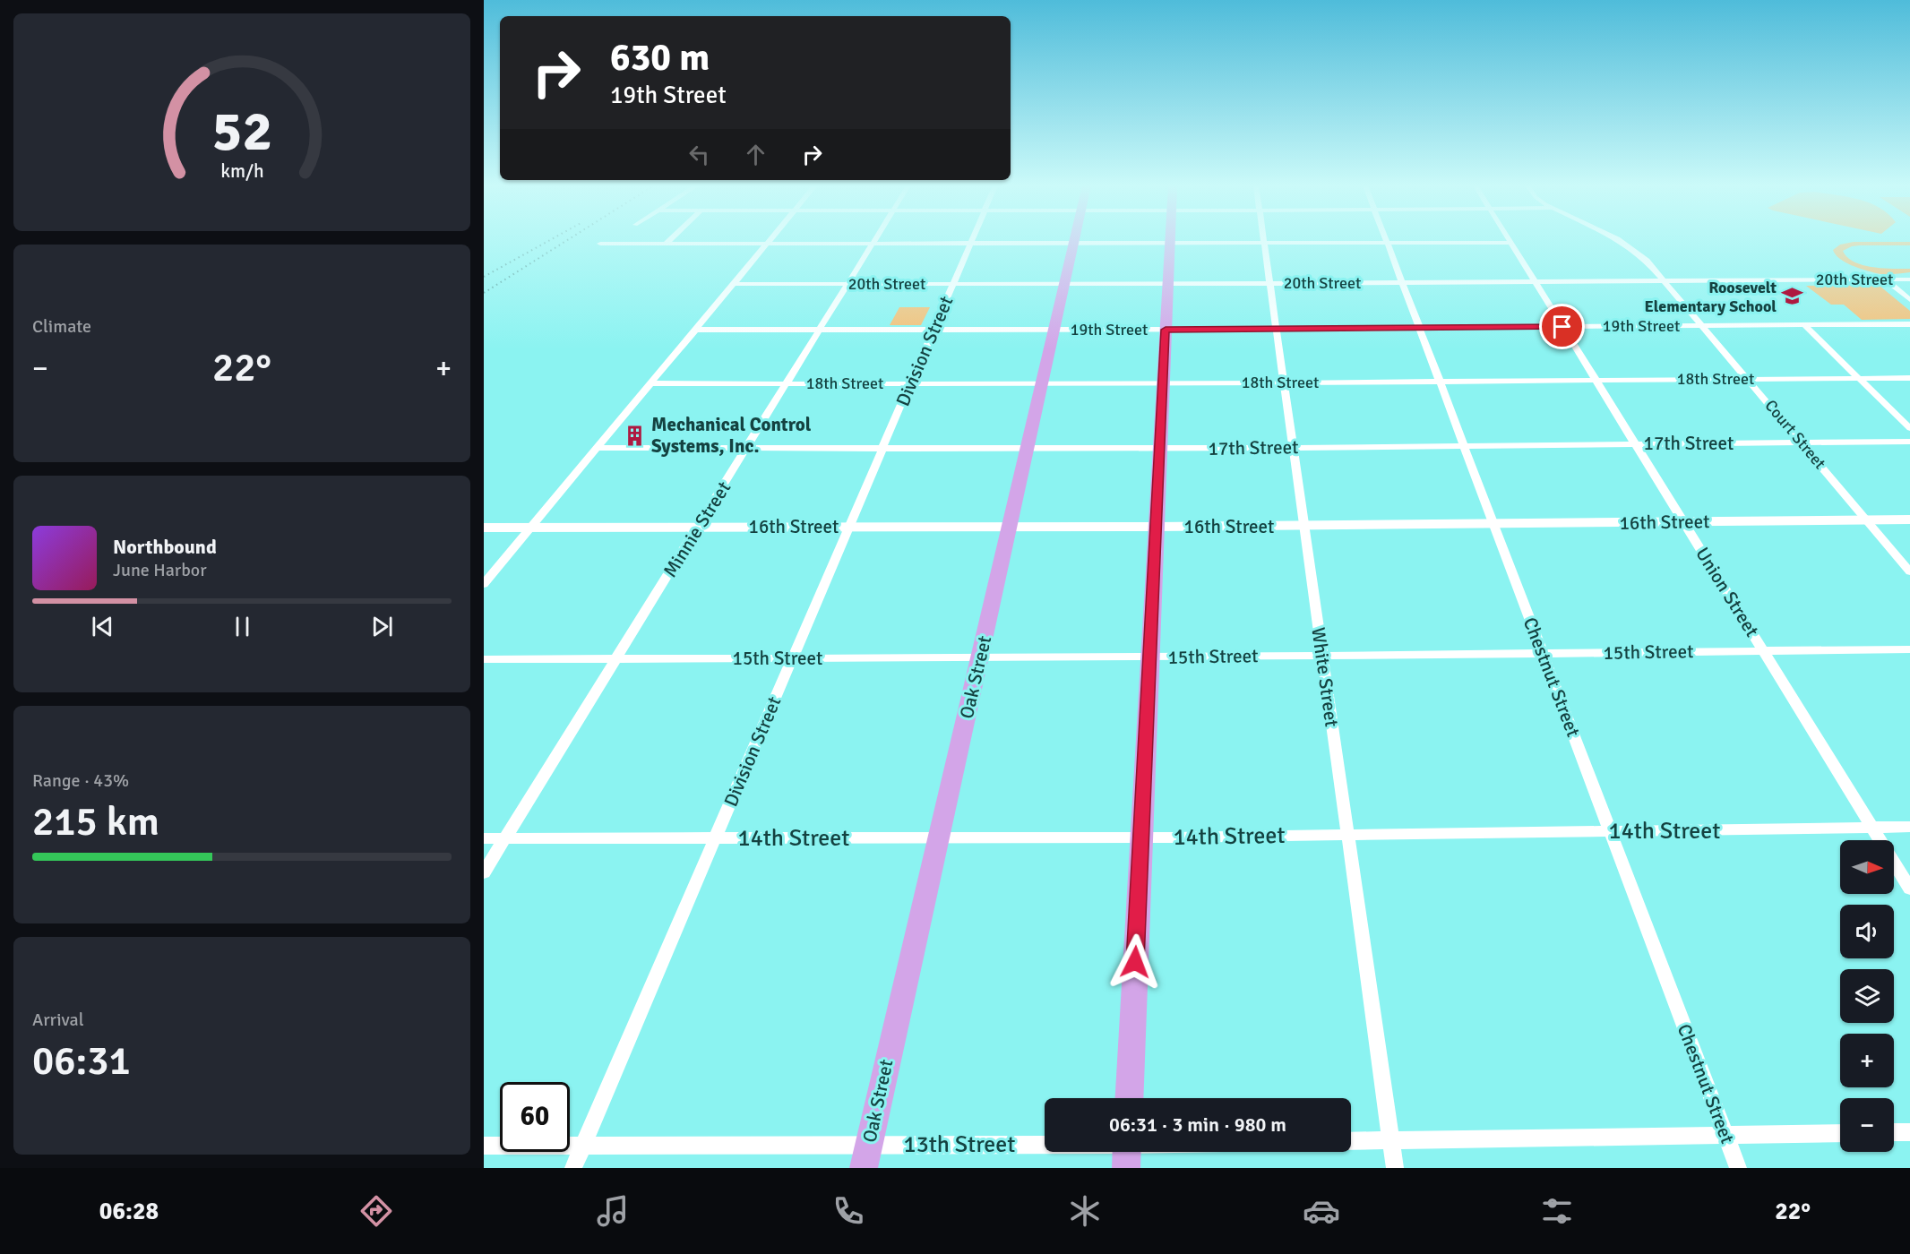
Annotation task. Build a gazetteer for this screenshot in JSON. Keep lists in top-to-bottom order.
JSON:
{
  "streets": {
    "main road": ["Oak Street"],
    "street": [
      "20th Street",
      "19th Street",
      "Division Street",
      "18th Street",
      "Court Street",
      "17th Street",
      "16th Street",
      "Minnie Street",
      "Union Street",
      "15th Street",
      "White Street",
      "Chestnut Street",
      "14th Street",
      "13th Street"
    ]
  },
  "crossings": [
    ["20th Street", "Division Street"],
    ["20th Street", "Court Street"],
    ["20th Street", "Minnie Street"],
    ["20th Street", "Union Street"],
    ["20th Street", "Oak Street"],
    ["20th Street", "White Street"],
    ["20th Street", "Chestnut Street"],
    ["19th Street", "Division Street"],
    ["19th Street", "Court Street"],
    ["19th Street", "Minnie Street"],
    ["19th Street", "Union Street"],
    ["19th Street", "Oak Street"],
    ["19th Street", "White Street"],
    ["19th Street", "Chestnut Street"],
    ["Division Street", "18th Street"],
    ["Division Street", "17th Street"],
    ["Division Street", "16th Street"],
    ["Division Street", "15th Street"],
    ["Division Street", "14th Street"],
    ["Division Street", "13th Street"],
    ["18th Street", "Court Street"],
    ["18th Street", "Minnie Street"],
    ["18th Street", "Union Street"],
    ["18th Street", "Oak Street"],
    ["18th Street", "White Street"],
    ["18th Street", "Chestnut Street"],
    ["Court Street", "17th Street"],
    ["Court Street", "16th Street"],
    ["17th Street", "Minnie Street"],
    ["17th Street", "Union Street"],
    ["17th Street", "Oak Street"],
    ["17th Street", "White Street"],
    ["17th Street", "Chestnut Street"],
    ["16th Street", "Minnie Street"],
    ["16th Street", "Union Street"],
    ["16th Street", "Oak Street"],
    ["16th Street", "White Street"],
    ["16th Street", "Chestnut Street"],
    ["Minnie Street", "15th Street"],
    ["Minnie Street", "14th Street"],
    ["Union Street", "15th Street"],
    ["Union Street", "14th Street"],
    ["15th Street", "Oak Street"],
    ["15th Street", "White Street"],
    ["15th Street", "Chestnut Street"],
    ["Oak Street", "14th Street"],
    ["Oak Street", "13th Street"],
    ["White Street", "14th Street"],
    ["Chestnut Street", "14th Street"]
  ],
  "places": {
    "school or university": ["Roosevelt Elementary School"],
    "building": ["Mechanical Control Systems, Inc."]
  },
  "north": "right",
  "page": {
    "turn": ["630 m", "19th Street"],
    "tile": [
      "Climate",
      ["Range · 43%", "215 km"],
      ["Arrival", "06:31"]
    ],
    "heat": ["−", "22°", "+"],
    "song": ["Northbound", "June Harbor"],
    "map_buttons": ["+", "−"],
    "limit": "60",
    "trip": "06:31 · 3 min · 980 m",
    "tabs": ["06:28", "22°"],
    "gauge": ["52", "km/h"]
  }
}
